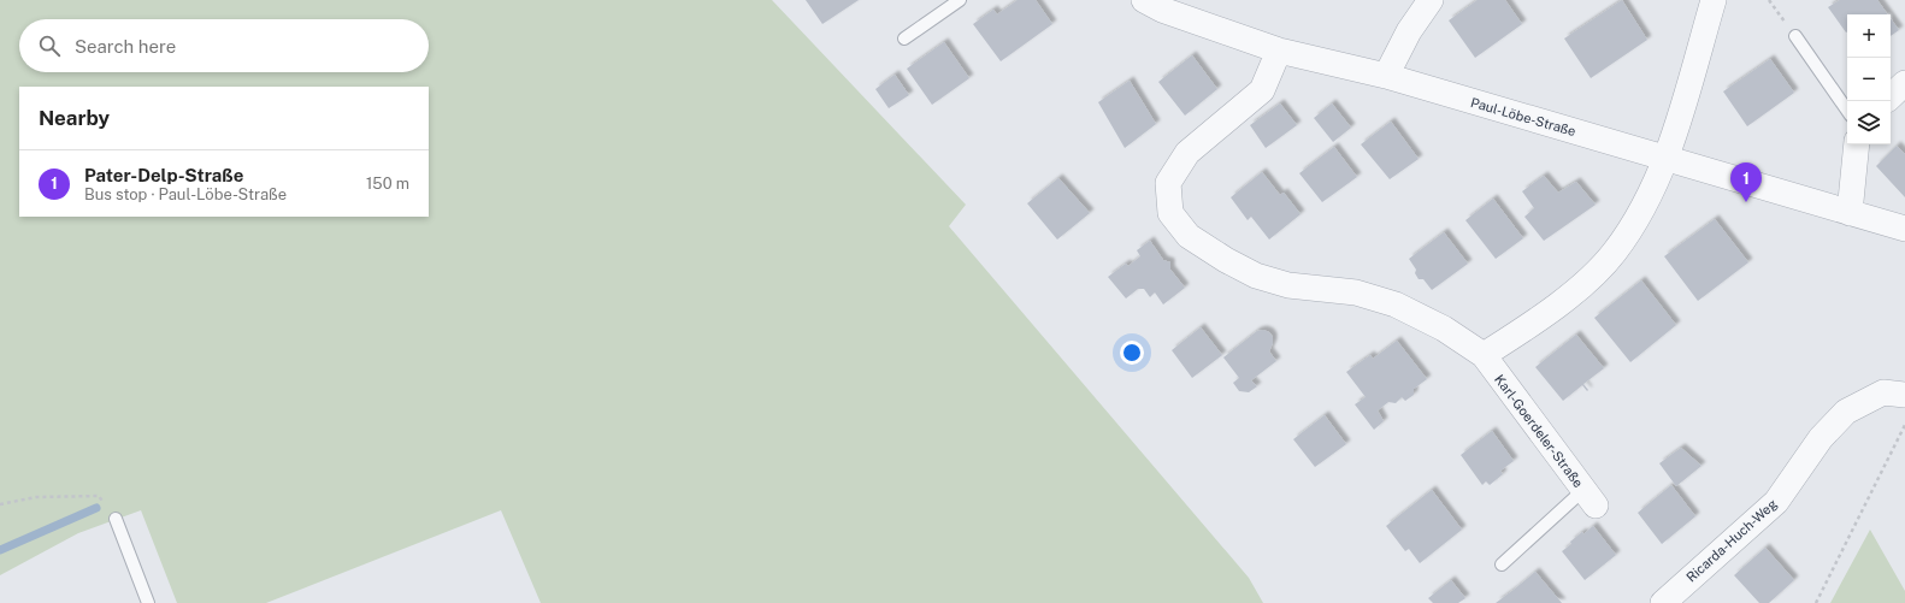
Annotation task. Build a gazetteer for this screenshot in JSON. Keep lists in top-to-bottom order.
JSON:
{
  "streets": {
    "street": ["Paul-Löbe-Straße", "Karl-Goerdeler-Straße", "Ricarda-Huch-Weg"]
  },
  "crossings": [
    ["Paul-Löbe-Straße", "Karl-Goerdeler-Straße"]
  ],
  "page": {
    "map_buttons": ["+", "−"],
    "search": "Search here",
    "heading": "Nearby",
    "list": [
      {
        "mark": "1",
        "name": "Pater-Delp-Straße",
        "note": "Bus stop · Paul-Löbe-Straße",
        "value": "150 m"
      }
    ],
    "pins": "1"
  }
}
